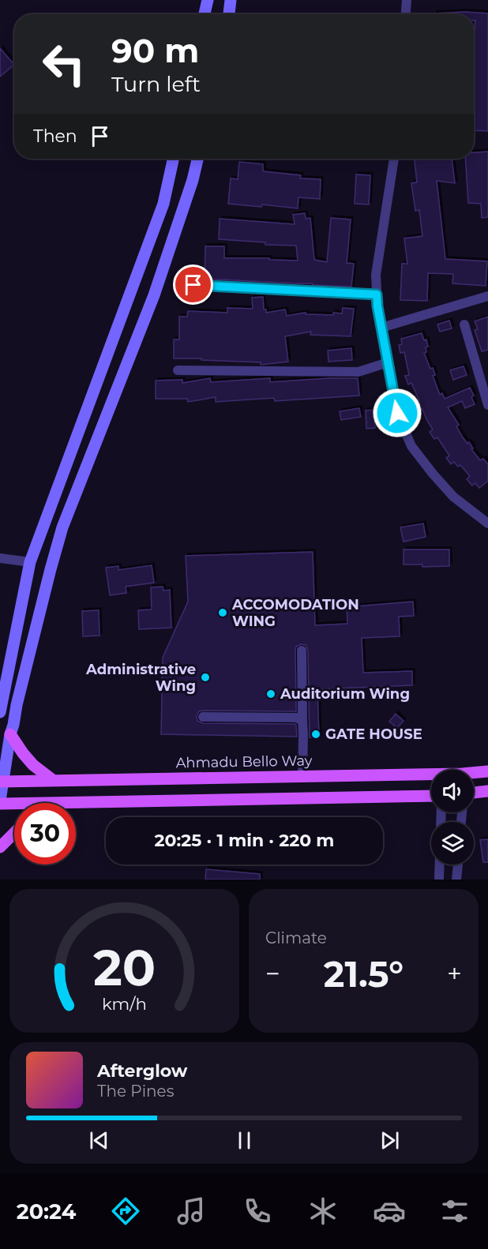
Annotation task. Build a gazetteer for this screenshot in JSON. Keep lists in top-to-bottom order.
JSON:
{
  "streets": {
    "main road": ["Ahmadu Bello Way"]
  },
  "places": [
    "ACCOMODATION WING",
    "Administrative Wing",
    "Auditorium Wing",
    "GATE HOUSE"
  ],
  "page": {
    "turn": ["90 m", "Turn left"],
    "then": "Then",
    "limit": "30",
    "trip": "20:25 · 1 min · 220 m",
    "tile": "Climate",
    "heat": ["−", "21.5°", "+"],
    "song": ["Afterglow", "The Pines"],
    "tabs": "20:24",
    "gauge": ["20", "km/h"]
  }
}
